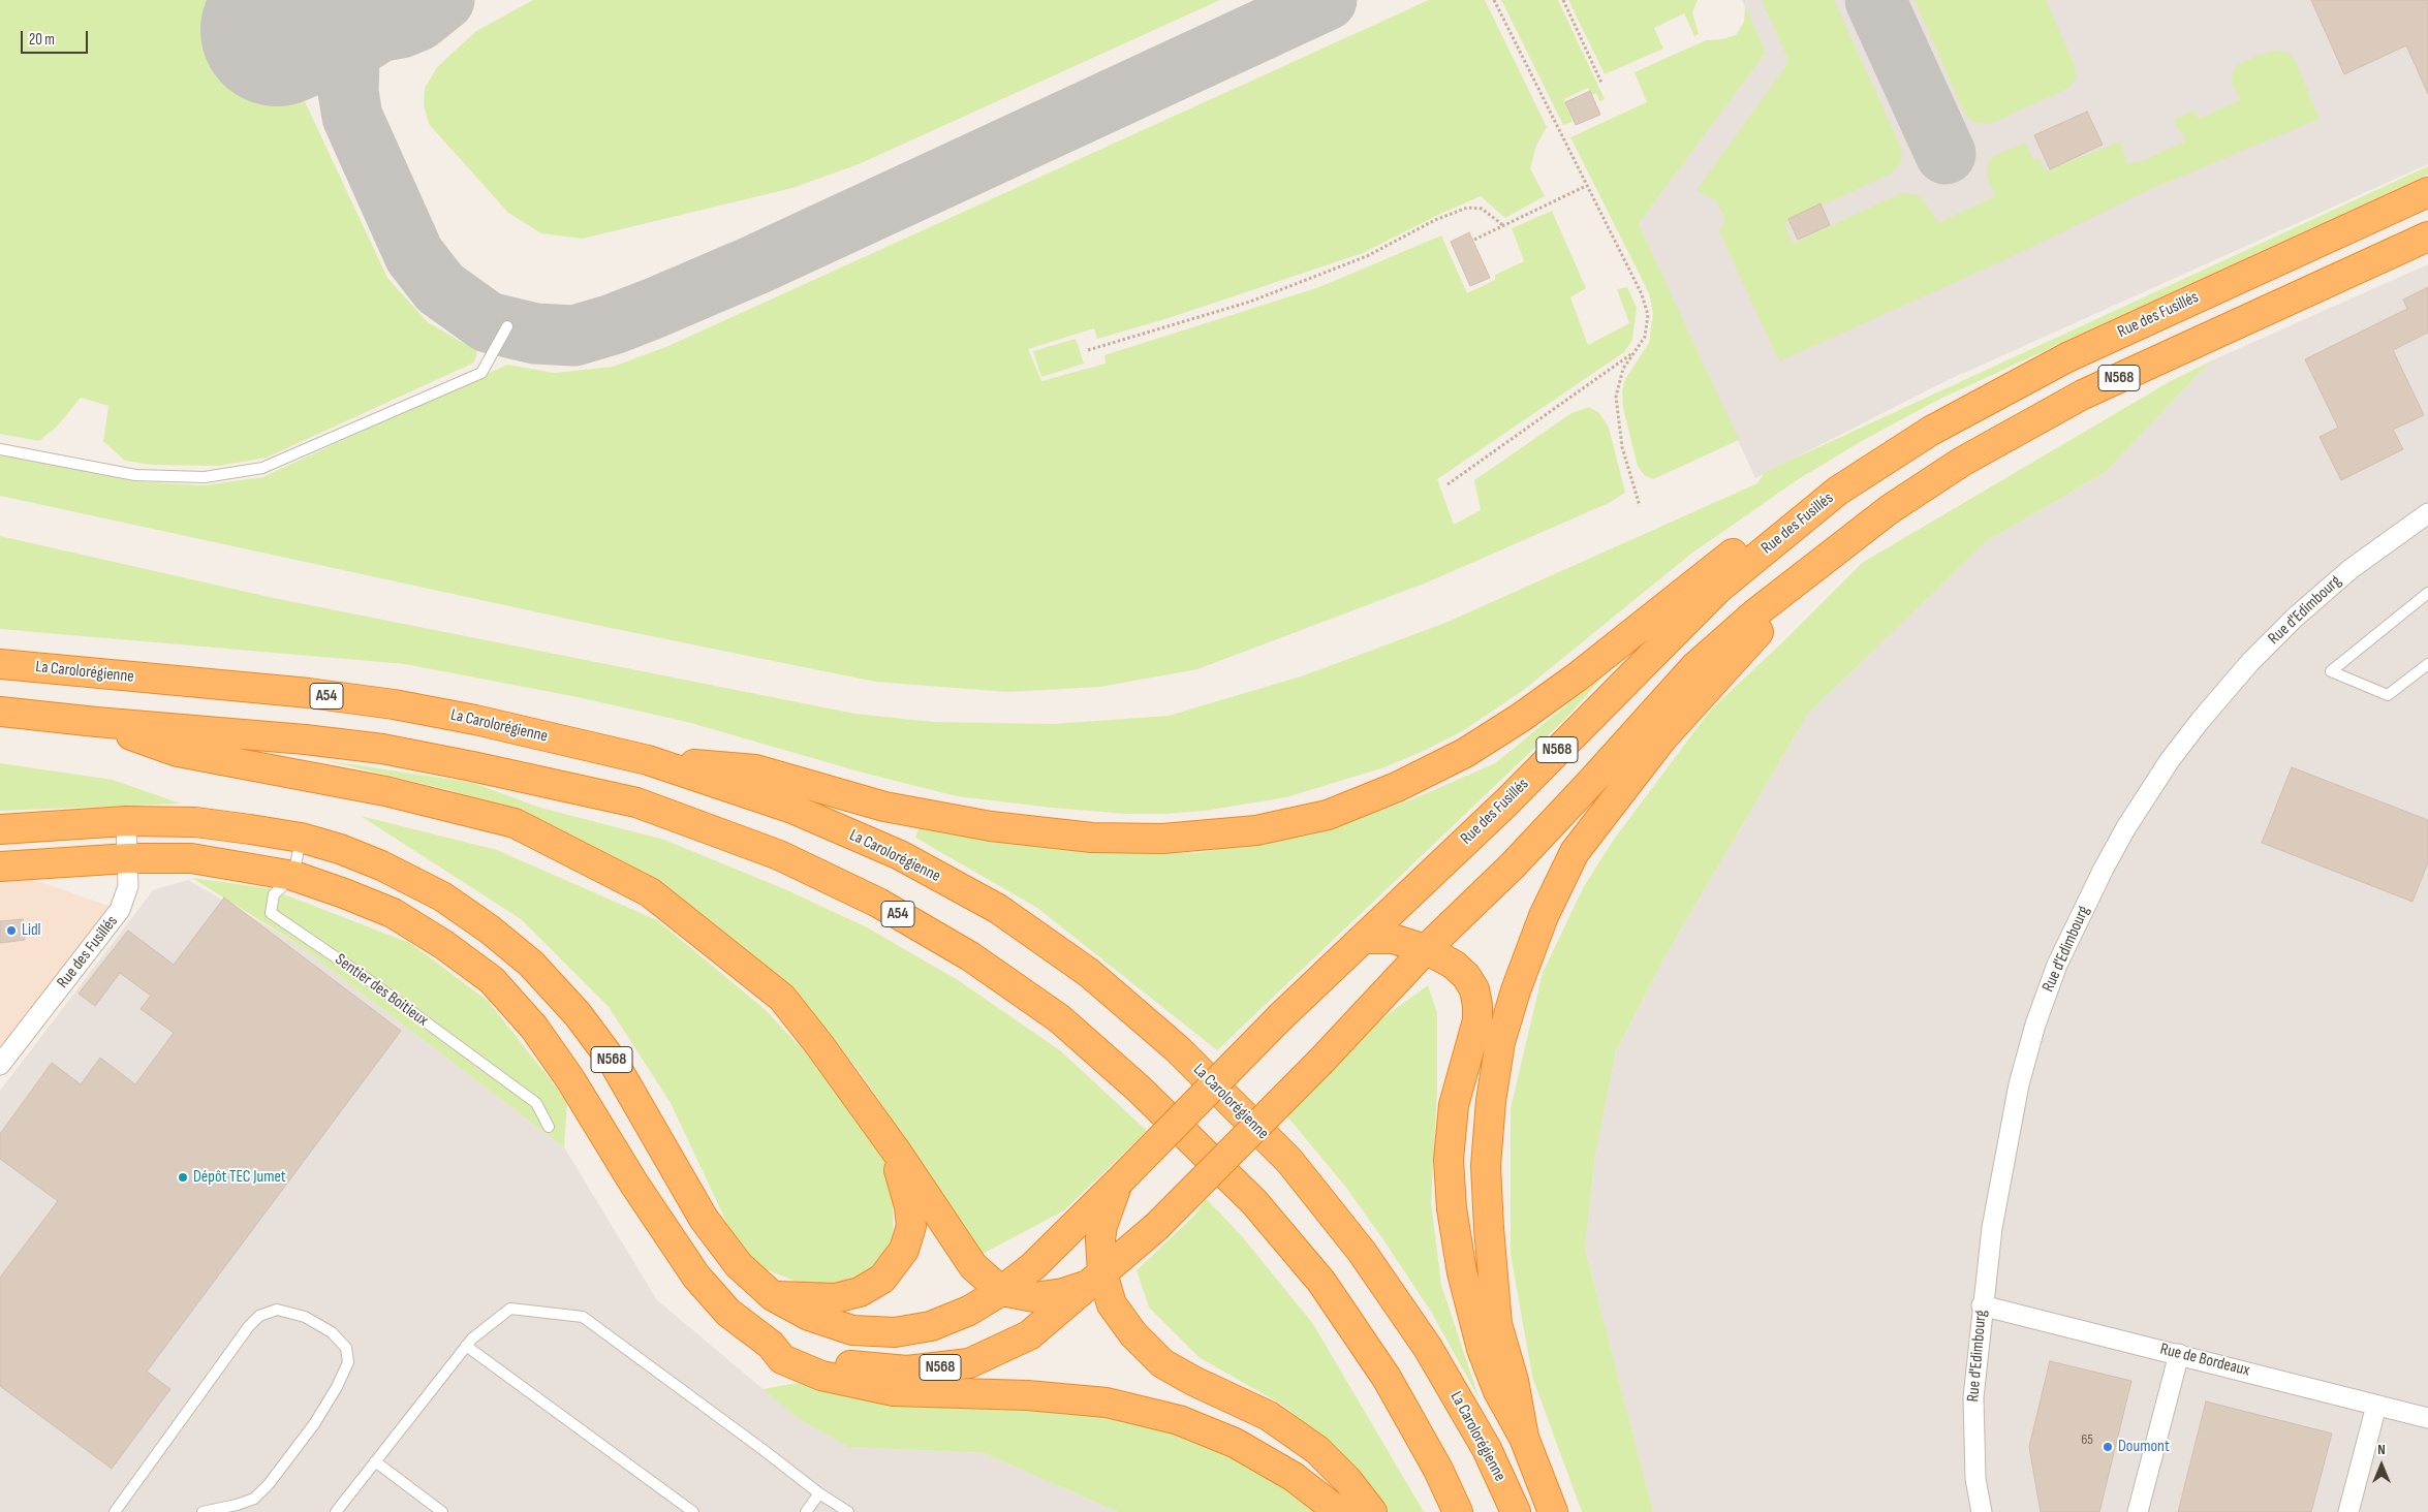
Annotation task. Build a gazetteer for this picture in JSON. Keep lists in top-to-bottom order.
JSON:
{
  "streets": {
    "highway": [
      "Rue des Fusillés",
      "N568",
      "La Carolorégienne",
      "A54"
    ],
    "street": ["Rue d'Edimbourg", "Rue de Bordeaux"],
    "lane": ["Sentier des Boitieux"]
  },
  "crossings": [
    ["Rue des Fusillés", "N568"],
    ["N568", "Sentier des Boitieux"],
    ["Rue d'Edimbourg", "Rue de Bordeaux"]
  ],
  "places": ["Lidl", "Dépôt TEC Jumet", "Doumont"],
  "house_numbers": ["65"],
  "scale_bar": "20 m",
  "north": "top"
}
